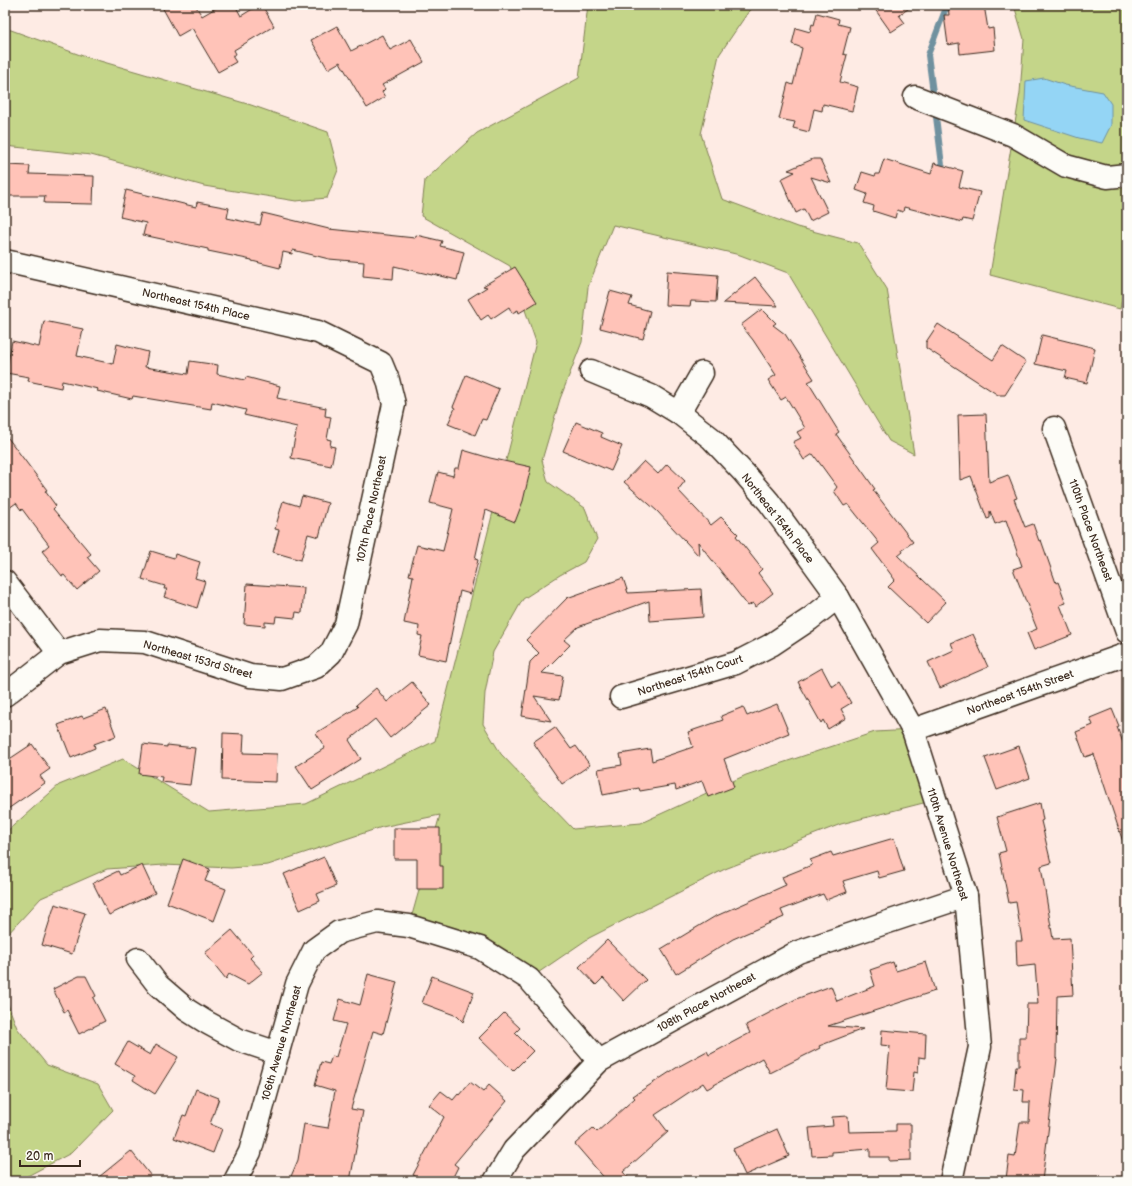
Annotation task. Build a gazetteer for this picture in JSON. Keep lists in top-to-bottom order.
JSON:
{
  "streets": {
    "street": [
      "Northeast 154th Place",
      "107th Place Northeast",
      "110th Place Northeast",
      "Northeast 153rd Street",
      "Northeast 154th Court",
      "Northeast 154th Street",
      "110th Avenue Northeast",
      "108th Place Northeast",
      "106th Avenue Northeast"
    ]
  },
  "crossings": [
    ["Northeast 154th Place", "107th Place Northeast"],
    ["Northeast 154th Place", "Northeast 154th Court"],
    ["Northeast 154th Place", "110th Avenue Northeast"],
    ["107th Place Northeast", "Northeast 153rd Street"],
    ["Northeast 154th Court", "110th Avenue Northeast"],
    ["Northeast 154th Street", "110th Avenue Northeast"],
    ["110th Avenue Northeast", "108th Place Northeast"],
    ["108th Place Northeast", "106th Avenue Northeast"]
  ],
  "scale_bar": "20 m"
}
